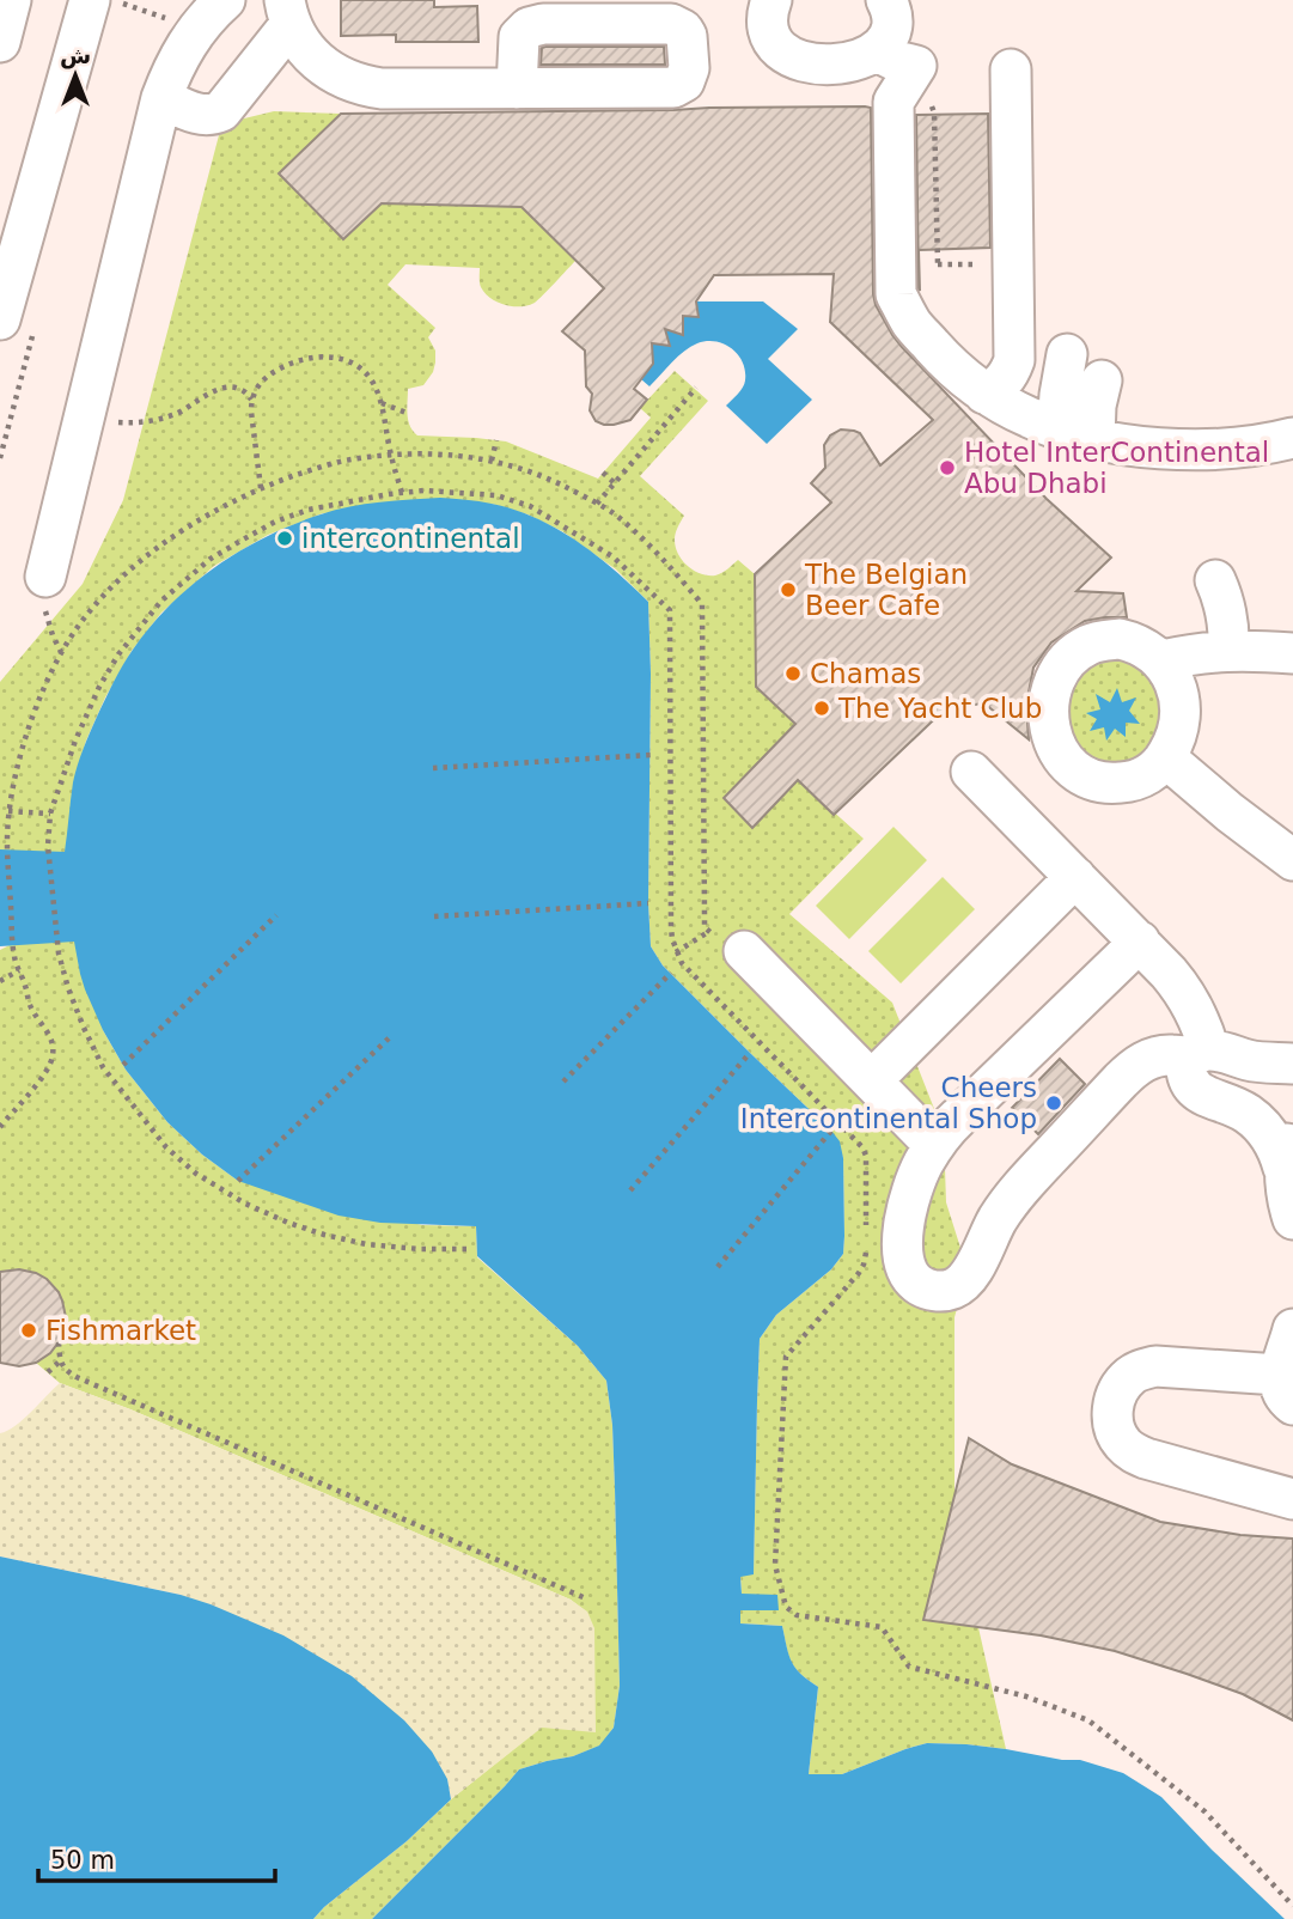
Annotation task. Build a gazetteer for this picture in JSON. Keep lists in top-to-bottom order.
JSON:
{
  "places": [
    "Hotel InterContinental Abu Dhabi",
    "intercontinental",
    "The Belgian Beer Cafe",
    "Chamas",
    "The Yacht Club",
    "Cheers Intercontinental Shop",
    "Fishmarket"
  ],
  "scale_bar": "50 m",
  "north": "top"
}
